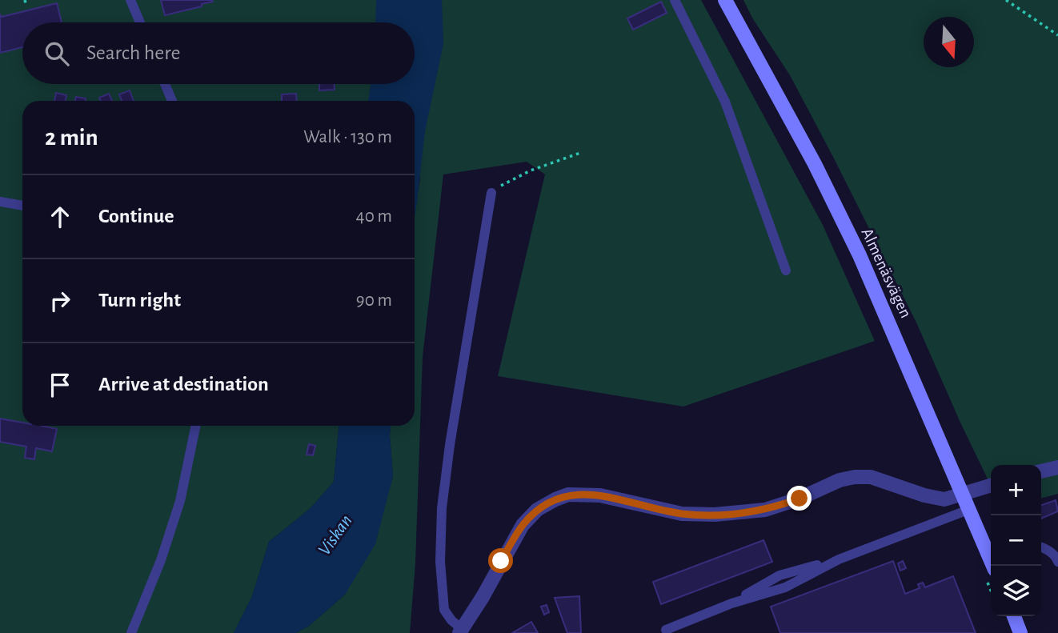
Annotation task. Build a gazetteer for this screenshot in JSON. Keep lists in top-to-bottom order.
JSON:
{
  "streets": {
    "street": ["Almenäsvägen"]
  },
  "water": ["Viskan"],
  "north": "bottom",
  "page": {
    "search": "Search here",
    "heading": ["2 min", "Walk · 130 m"],
    "list": [
      ["Continue", "40 m"],
      ["Turn right", "90 m"],
      "Arrive at destination"
    ],
    "map_buttons": ["+", "−"]
  }
}
